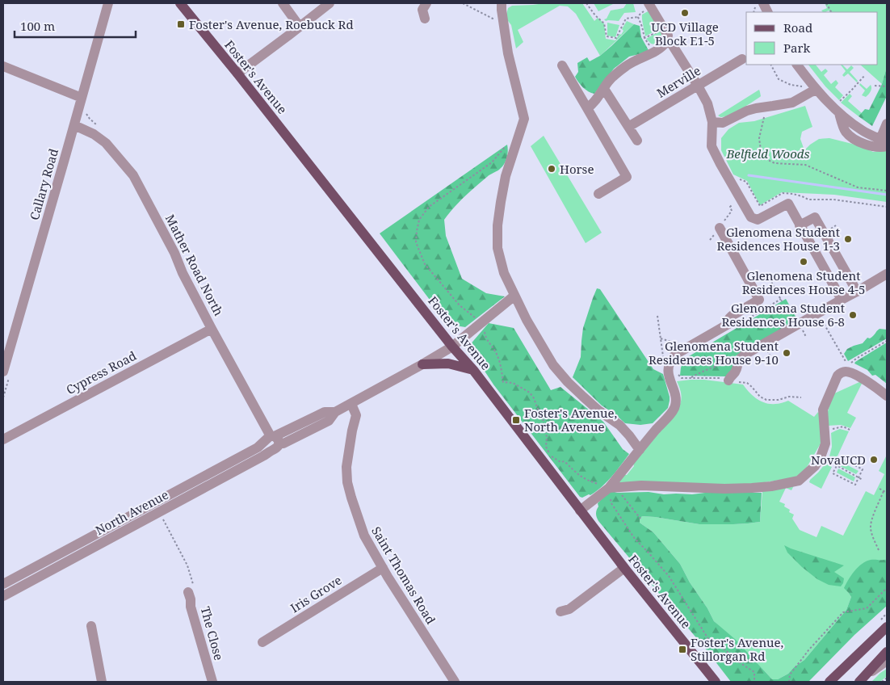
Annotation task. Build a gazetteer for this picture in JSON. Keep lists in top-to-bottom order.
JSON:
{
  "streets": {
    "main road": ["Foster's Avenue"],
    "street": [
      "Merville",
      "Callary Road",
      "Mather Road North",
      "Cypress Road",
      "North Avenue",
      "Saint Thomas Road",
      "Iris Grove",
      "The Close"
    ]
  },
  "crossings": [
    ["Foster's Avenue", "North Avenue"],
    ["Callary Road", "Mather Road North"],
    ["Mather Road North", "Cypress Road"],
    ["Mather Road North", "North Avenue"],
    ["North Avenue", "Saint Thomas Road"],
    ["Saint Thomas Road", "Iris Grove"]
  ],
  "parks": ["Belfield Woods"],
  "places": {
    "other": [
      "UCD Village Block E1-5",
      "Horse",
      "Glenomena Student Residences House 1-3",
      "Glenomena Student Residences House 4-5",
      "Glenomena Student Residences House 6-8",
      "Glenomena Student Residences House 9-10",
      "NovaUCD"
    ],
    "transit": ["Foster's Avenue, Roebuck Rd", "Foster's Avenue, North Avenue", "Foster's Avenue, Stillorgan Rd"]
  },
  "legend": ["Road", "Park"],
  "scale_bar": "100 m"
}
